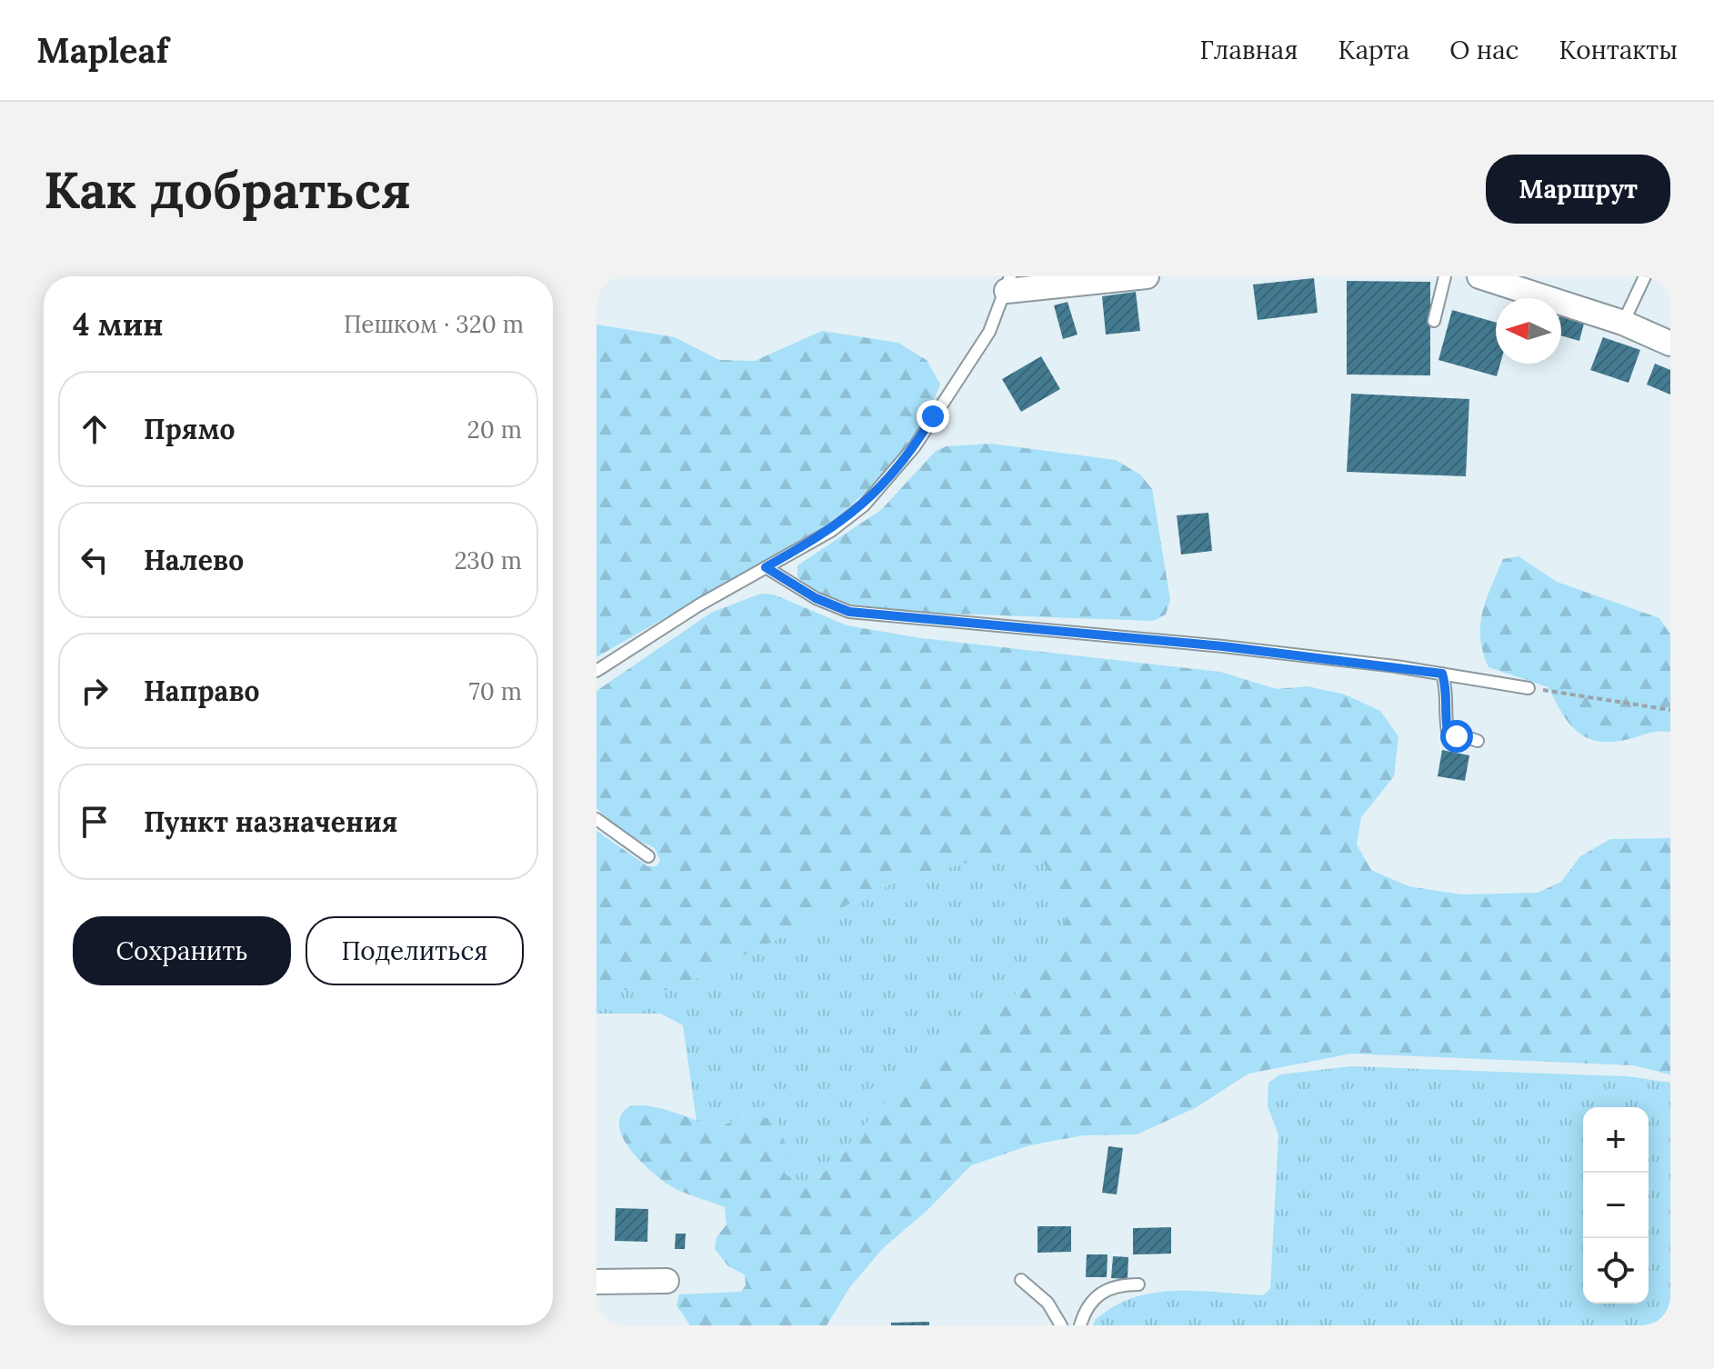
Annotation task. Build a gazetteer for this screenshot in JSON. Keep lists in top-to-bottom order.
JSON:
{
  "north": "left",
  "page": {
    "header": "Mapleaf",
    "nav": [
      "Главная",
      "Карта",
      "О нас",
      "Контакты"
    ],
    "buttons": [
      "Маршрут",
      ["Сохранить", "Поделиться"]
    ],
    "title": "Как добраться",
    "heading": ["4 мин", "Пешком · 320 m"],
    "list": [
      ["Прямо", "20 m"],
      ["Налево", "230 m"],
      ["Направо", "70 m"],
      "Пункт назначения"
    ],
    "map_buttons": ["+", "−"]
  }
}
